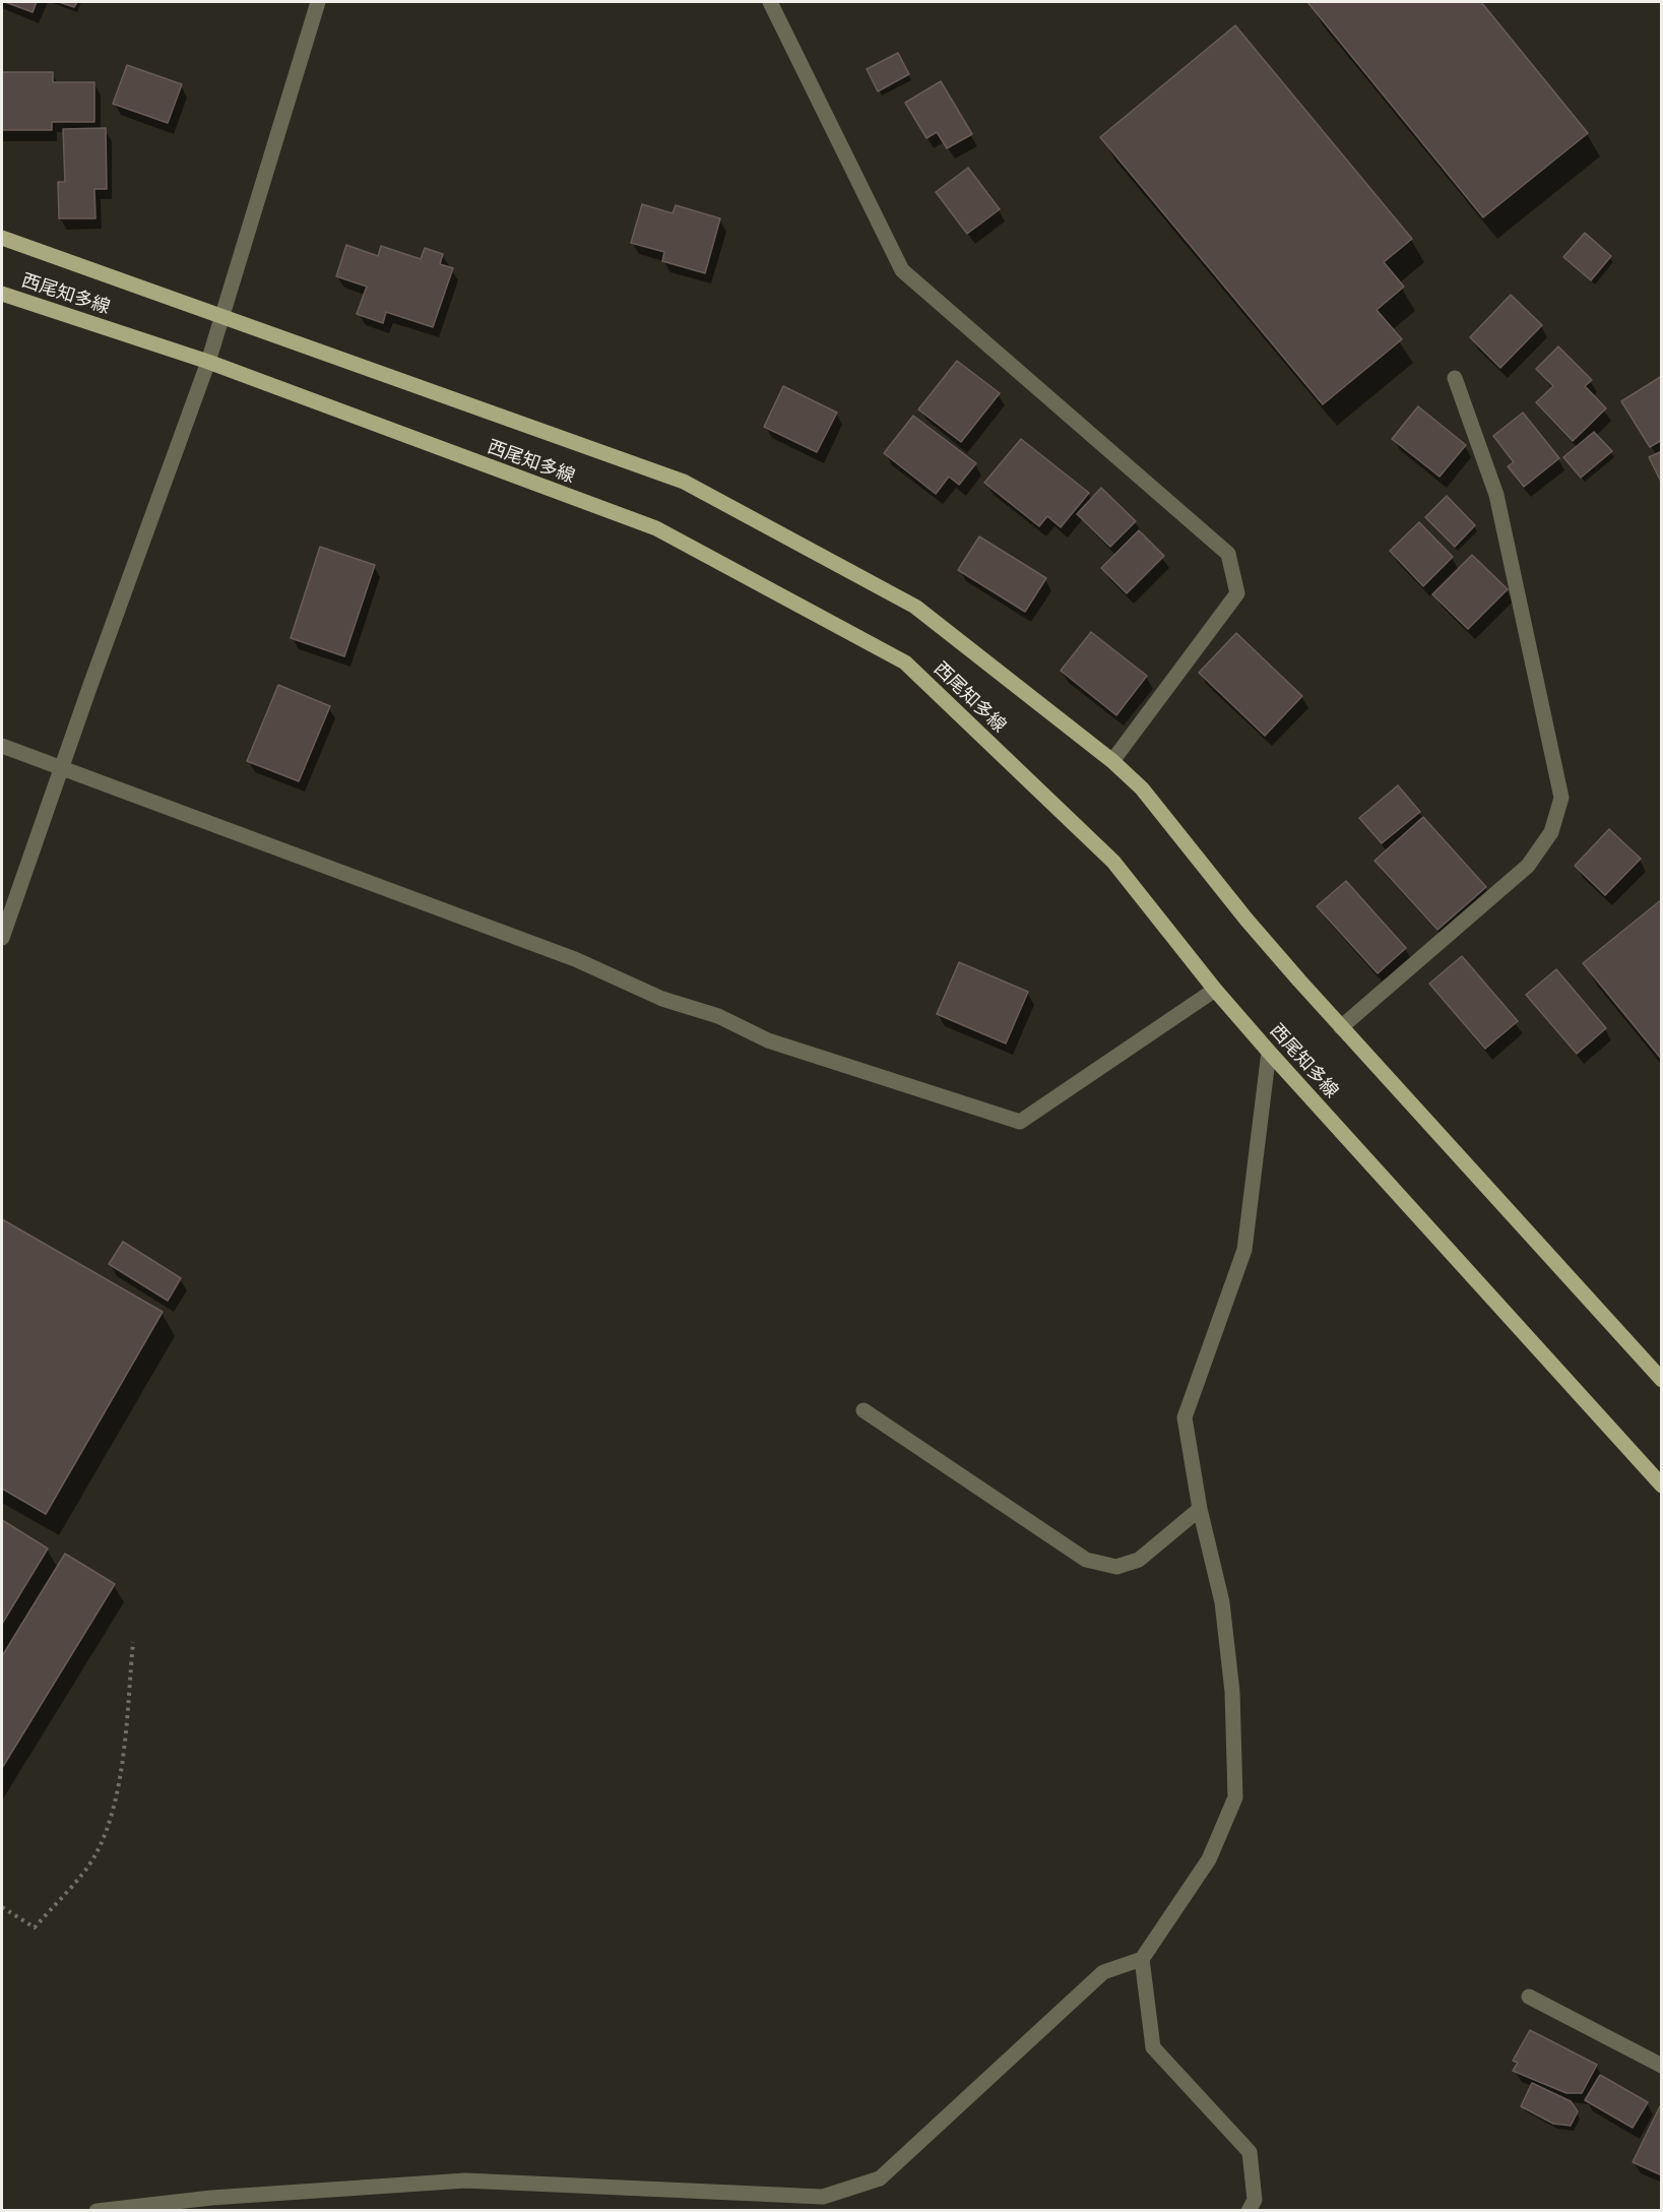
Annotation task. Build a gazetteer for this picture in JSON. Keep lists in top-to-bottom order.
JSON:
{
  "streets": {
    "main road": ["西尾知多線"]
  }
}
